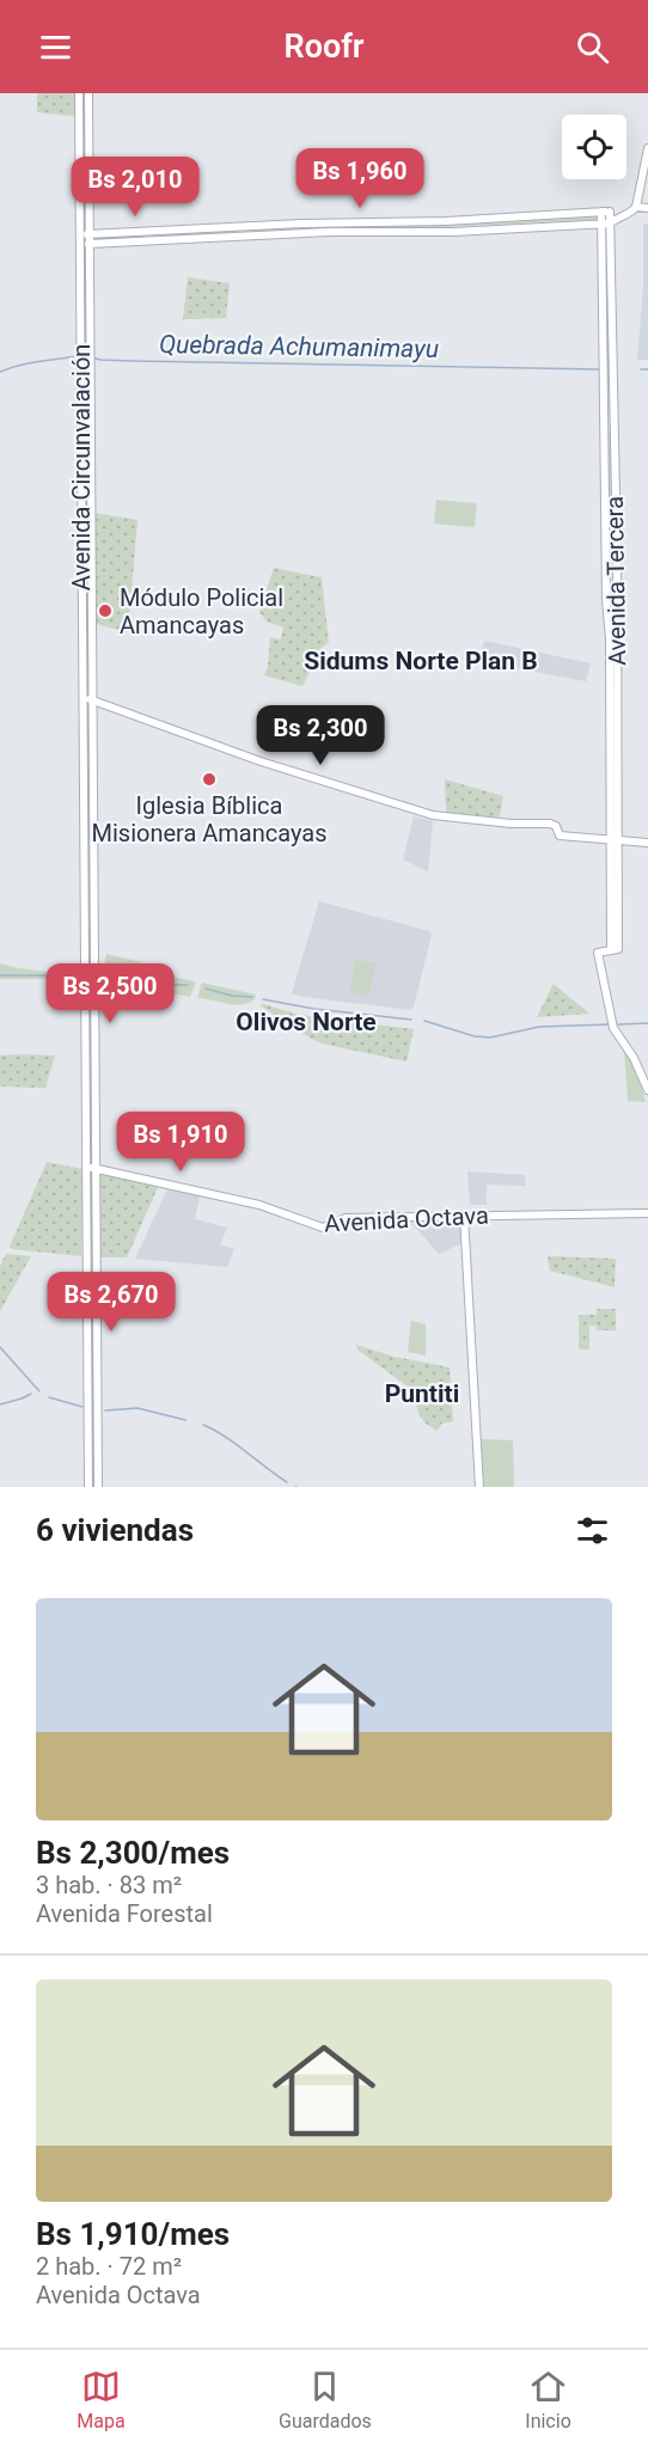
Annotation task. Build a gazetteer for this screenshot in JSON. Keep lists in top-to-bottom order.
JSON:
{
  "streets": {
    "main road": ["Avenida Circunvalación", "Avenida Tercera", "Avenida Octava"]
  },
  "crossings": [
    ["Avenida Circunvalación", "Avenida Octava"]
  ],
  "districts": ["Sidums Norte Plan B", "Olivos Norte", "Puntiti"],
  "water": ["Quebrada Achumanimayu"],
  "places": ["Módulo Policial Amancayas", "Iglesia Bíblica Misionera Amancayas"],
  "page": {
    "header": "Roofr",
    "price": [
      "Bs 1,960",
      "Bs 2,010",
      "Bs 2,300",
      "Bs 2,500",
      "Bs 1,910",
      "Bs 2,670"
    ],
    "heading": "6 viviendas",
    "list": [
      {
        "name": "Bs 2,300/mes",
        "note": "3 hab. · 83 m² · Avenida Forestal"
      },
      {
        "name": "Bs 1,910/mes",
        "note": "2 hab. · 72 m² · Avenida Octava"
      }
    ],
    "tabs": ["Mapa", "Guardados", "Inicio"]
  }
}
